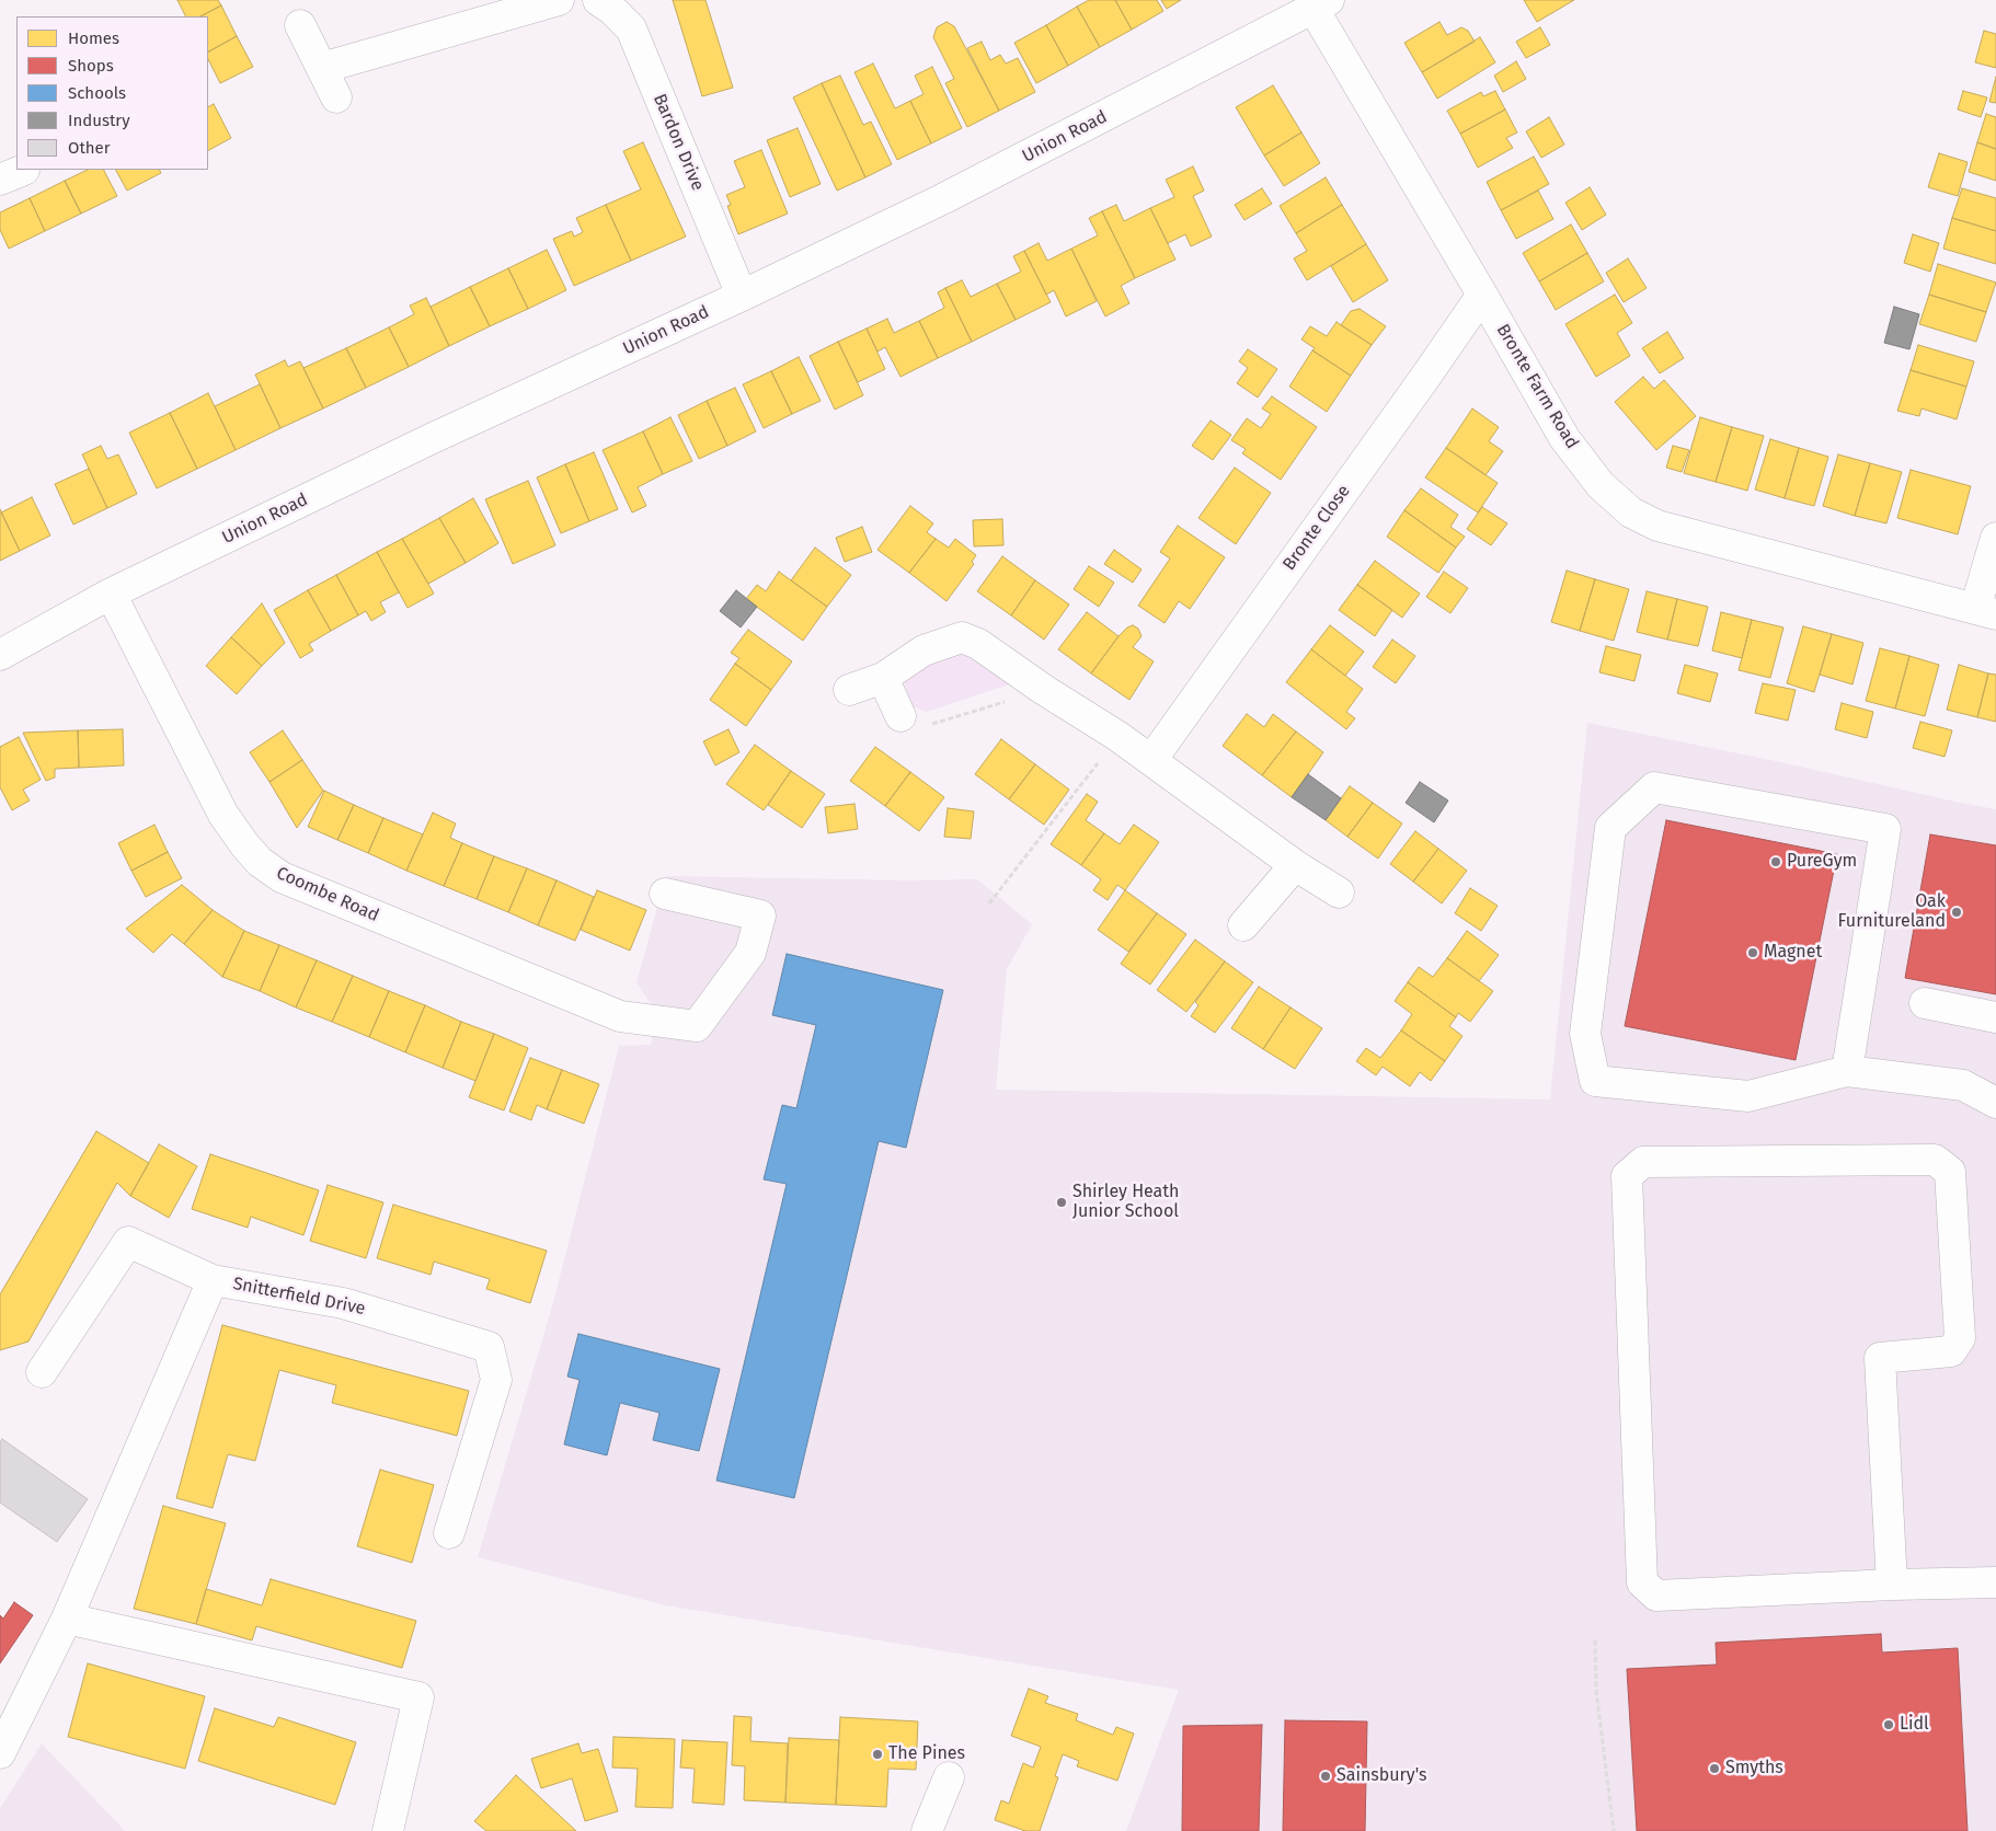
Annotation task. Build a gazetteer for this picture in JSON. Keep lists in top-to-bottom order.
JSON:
{
  "streets": {
    "street": [
      "Union Road",
      "Bardon Drive",
      "Bronte Farm Road",
      "Bronte Close",
      "Coombe Road",
      "Snitterfield Drive"
    ]
  },
  "crossings": [
    ["Union Road", "Bardon Drive"],
    ["Union Road", "Bronte Farm Road"],
    ["Union Road", "Coombe Road"],
    ["Bronte Farm Road", "Bronte Close"]
  ],
  "places": [
    "PureGym",
    "Oak Furnitureland",
    "Magnet",
    "Shirley Heath Junior School",
    "Lidl",
    "The Pines",
    "Smyths",
    "Sainsbury's"
  ],
  "legend": [
    "Homes",
    "Shops",
    "Schools",
    "Industry",
    "Other"
  ]
}
